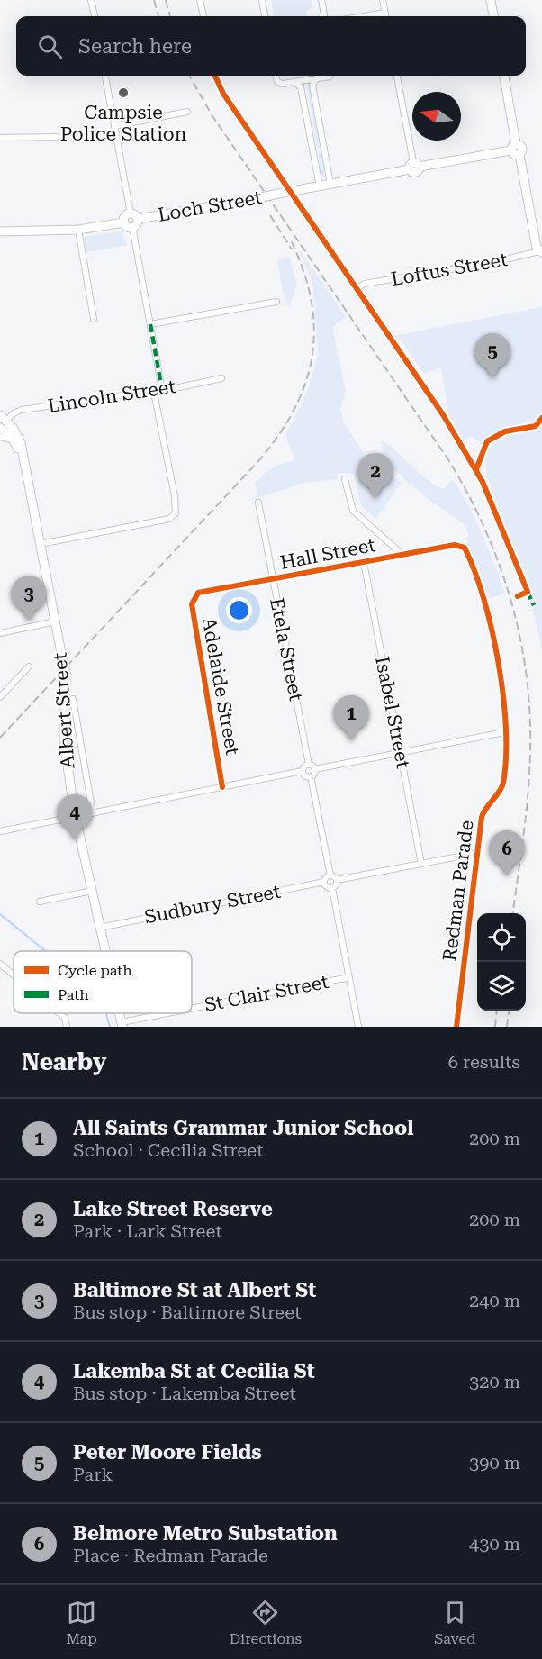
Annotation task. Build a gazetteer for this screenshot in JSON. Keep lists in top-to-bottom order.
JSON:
{
  "streets": {
    "street": [
      "Loch Street",
      "Loftus Street",
      "Lincoln Street",
      "Hall Street",
      "Etela Street",
      "Adelaide Street",
      "Albert Street",
      "Isabel Street",
      "Redman Parade",
      "Sudbury Street",
      "St Clair Street"
    ]
  },
  "crossings": [
    ["Lincoln Street", "Albert Street"],
    ["Hall Street", "Etela Street"],
    ["Hall Street", "Adelaide Street"],
    ["Hall Street", "Isabel Street"],
    ["Hall Street", "Redman Parade"],
    ["Albert Street", "Sudbury Street"]
  ],
  "places": ["Campsie Police Station"],
  "legend": ["Cycle path", "Path"],
  "north": "left",
  "page": {
    "search": "Search here",
    "pins": [
      "5",
      "2",
      "3",
      "1",
      "4",
      "6"
    ],
    "heading": ["Nearby", "6 results"],
    "list": [
      {
        "mark": "1",
        "name": "All Saints Grammar Junior School",
        "note": "School · Cecilia Street",
        "value": "200 m"
      },
      {
        "mark": "2",
        "name": "Lake Street Reserve",
        "note": "Park · Lark Street",
        "value": "200 m"
      },
      {
        "mark": "3",
        "name": "Baltimore St at Albert St",
        "note": "Bus stop · Baltimore Street",
        "value": "240 m"
      },
      {
        "mark": "4",
        "name": "Lakemba St at Cecilia St",
        "note": "Bus stop · Lakemba Street",
        "value": "320 m"
      },
      {
        "mark": "5",
        "name": "Peter Moore Fields",
        "note": "Park",
        "value": "390 m"
      },
      {
        "mark": "6",
        "name": "Belmore Metro Substation",
        "note": "Place · Redman Parade",
        "value": "430 m"
      }
    ],
    "nav": ["Map", "Directions", "Saved"]
  }
}
